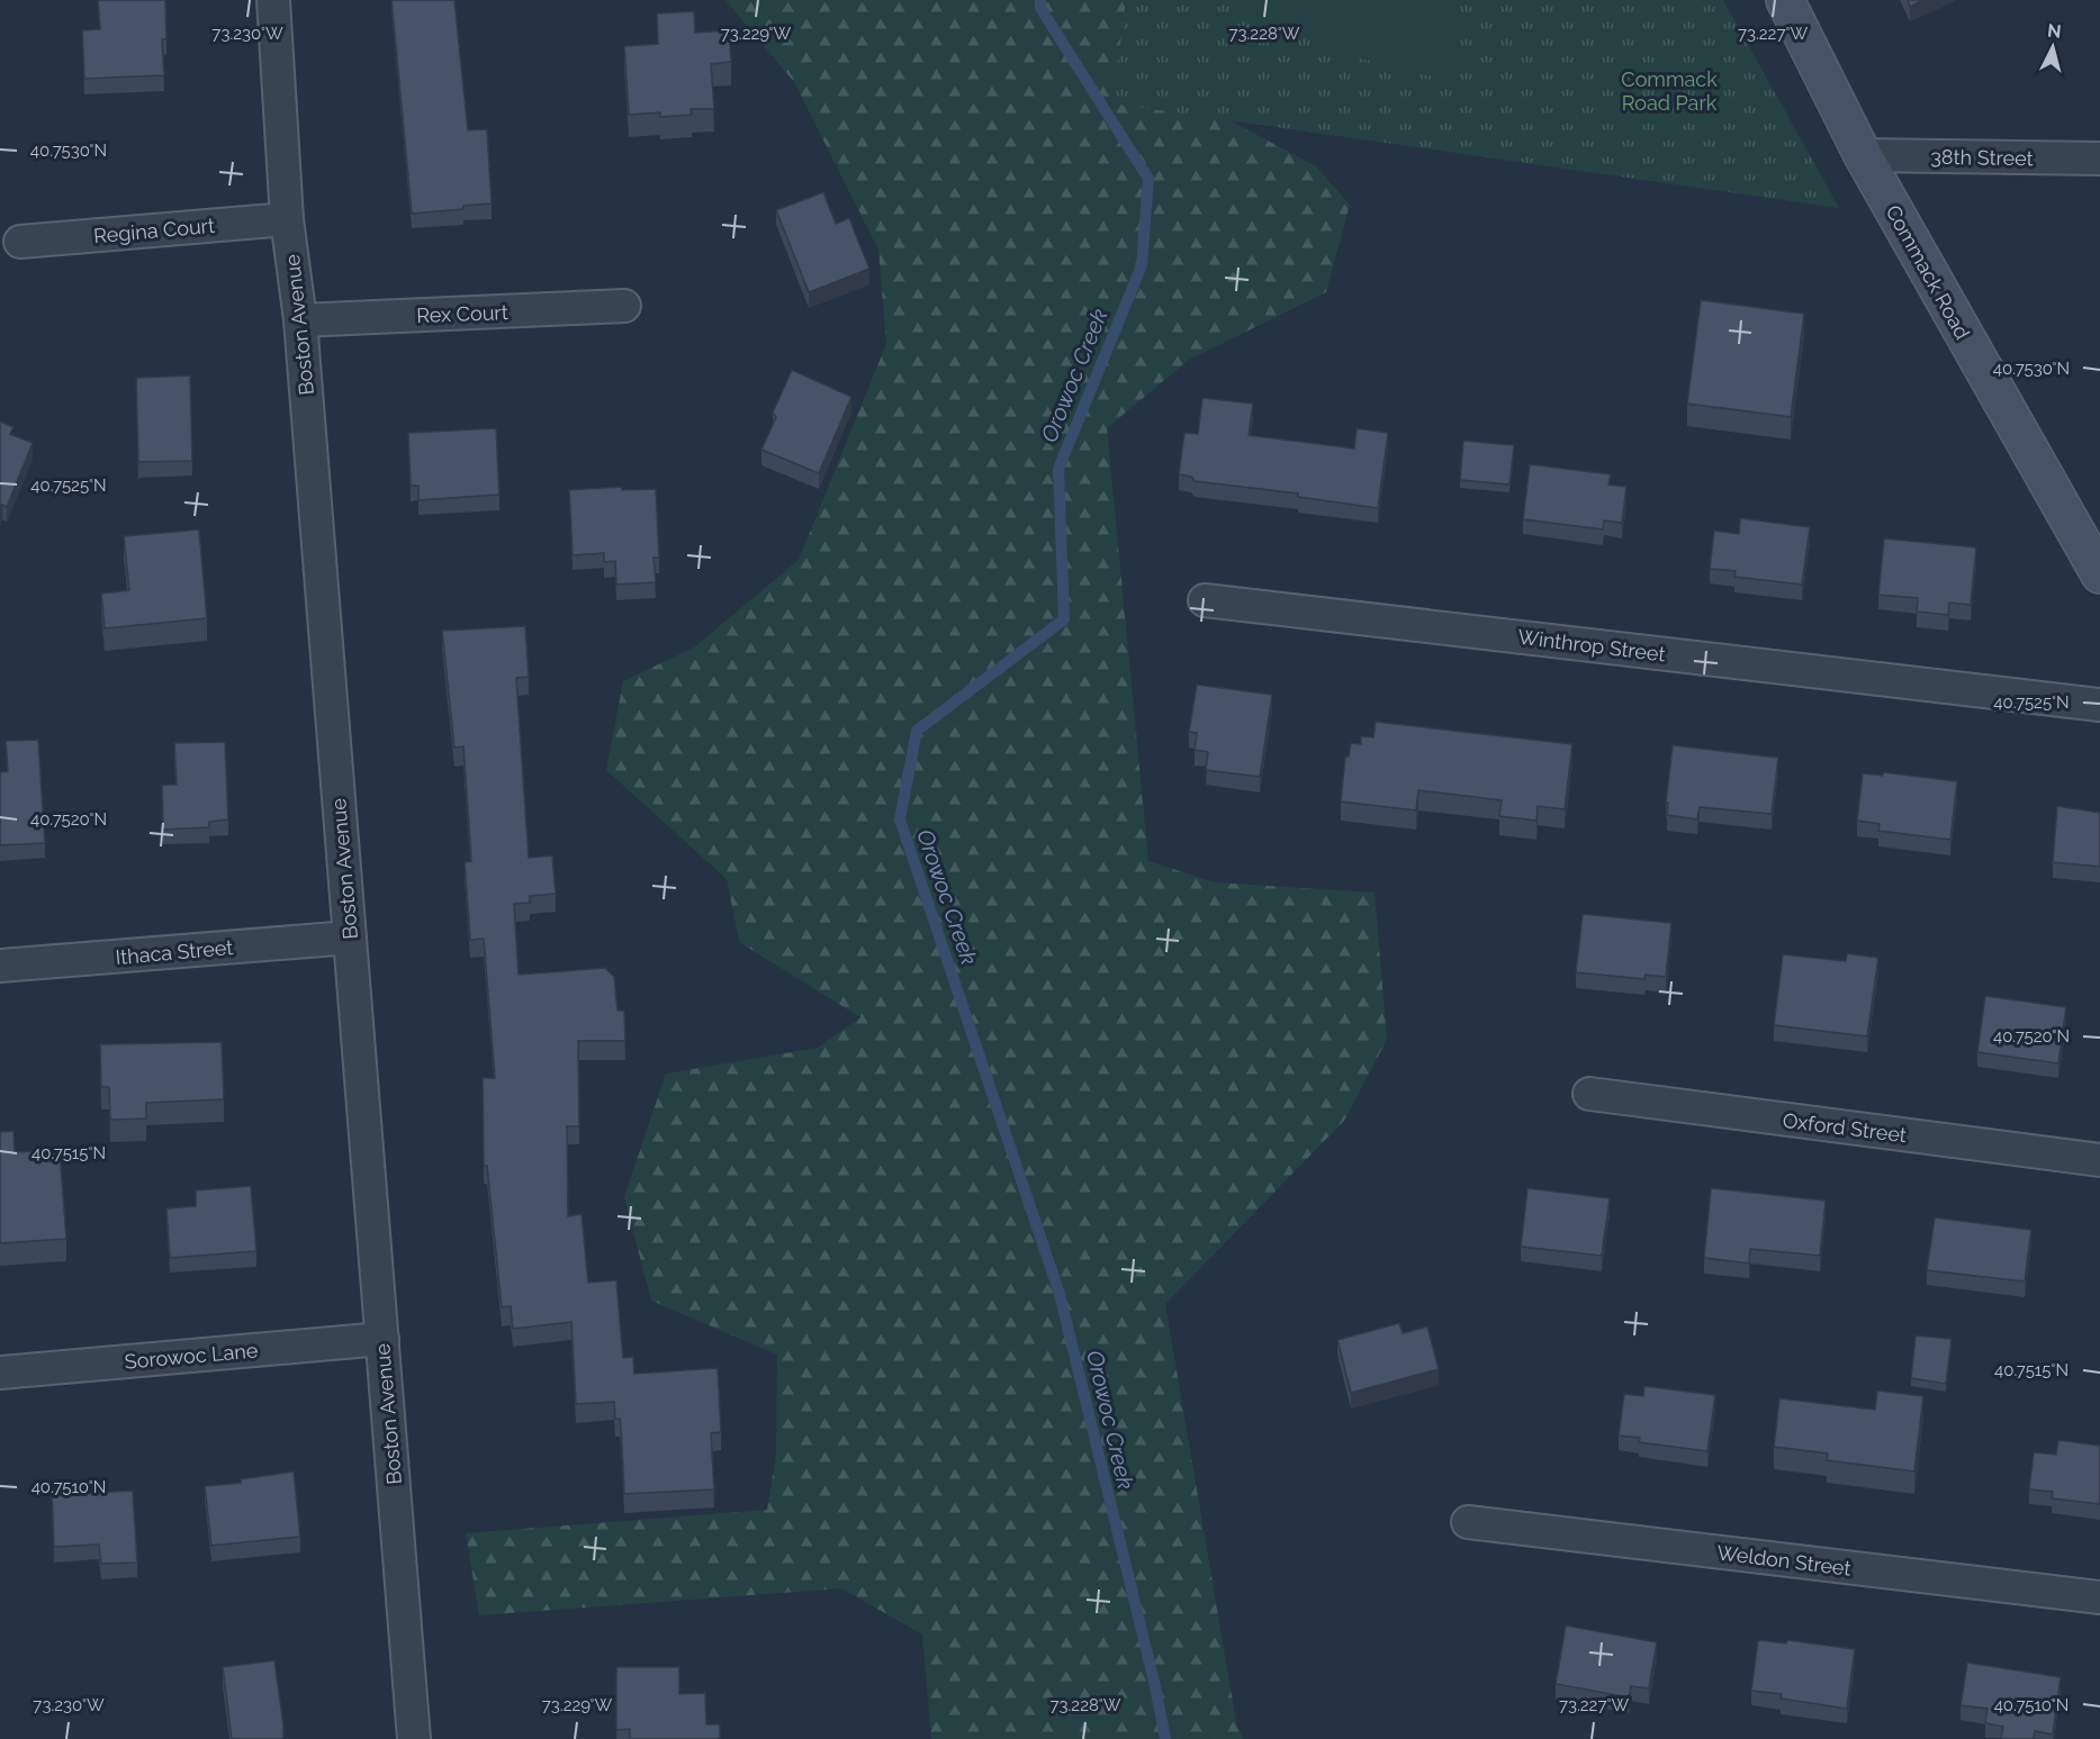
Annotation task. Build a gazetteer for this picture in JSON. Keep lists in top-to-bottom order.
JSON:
{
  "streets": {
    "street": [
      "38th Street",
      "Regina Court",
      "Commack Road",
      "Rex Court",
      "Boston Avenue",
      "Winthrop Street",
      "Ithaca Street",
      "Oxford Street",
      "Sorowoc Lane",
      "Weldon Street"
    ]
  },
  "crossings": [
    ["38th Street", "Commack Road"],
    ["Regina Court", "Boston Avenue"],
    ["Rex Court", "Boston Avenue"],
    ["Boston Avenue", "Ithaca Street"],
    ["Boston Avenue", "Sorowoc Lane"]
  ],
  "water": ["Orowoc Creek"],
  "parks": ["Commack Road Park"],
  "north": "top",
  "coordinates": [
    "73.230°W",
    "73.229°W",
    "73.228°W",
    "73.227°W",
    "40.7530°N",
    "40.7525°N",
    "40.7520°N",
    "40.7515°N",
    "40.7510°N"
  ]
}
